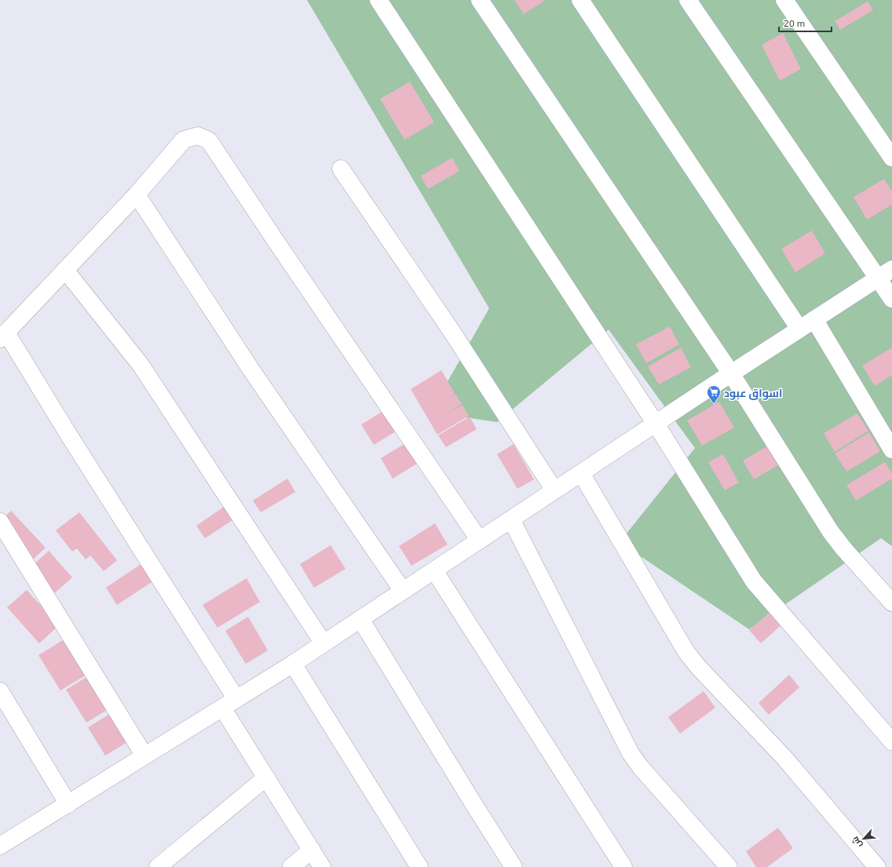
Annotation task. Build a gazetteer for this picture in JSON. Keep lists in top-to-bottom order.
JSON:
{
  "places": {
    "supermarket": ["اسواق عبود"]
  },
  "scale_bar": "20 m",
  "north": "bottom left"
}
